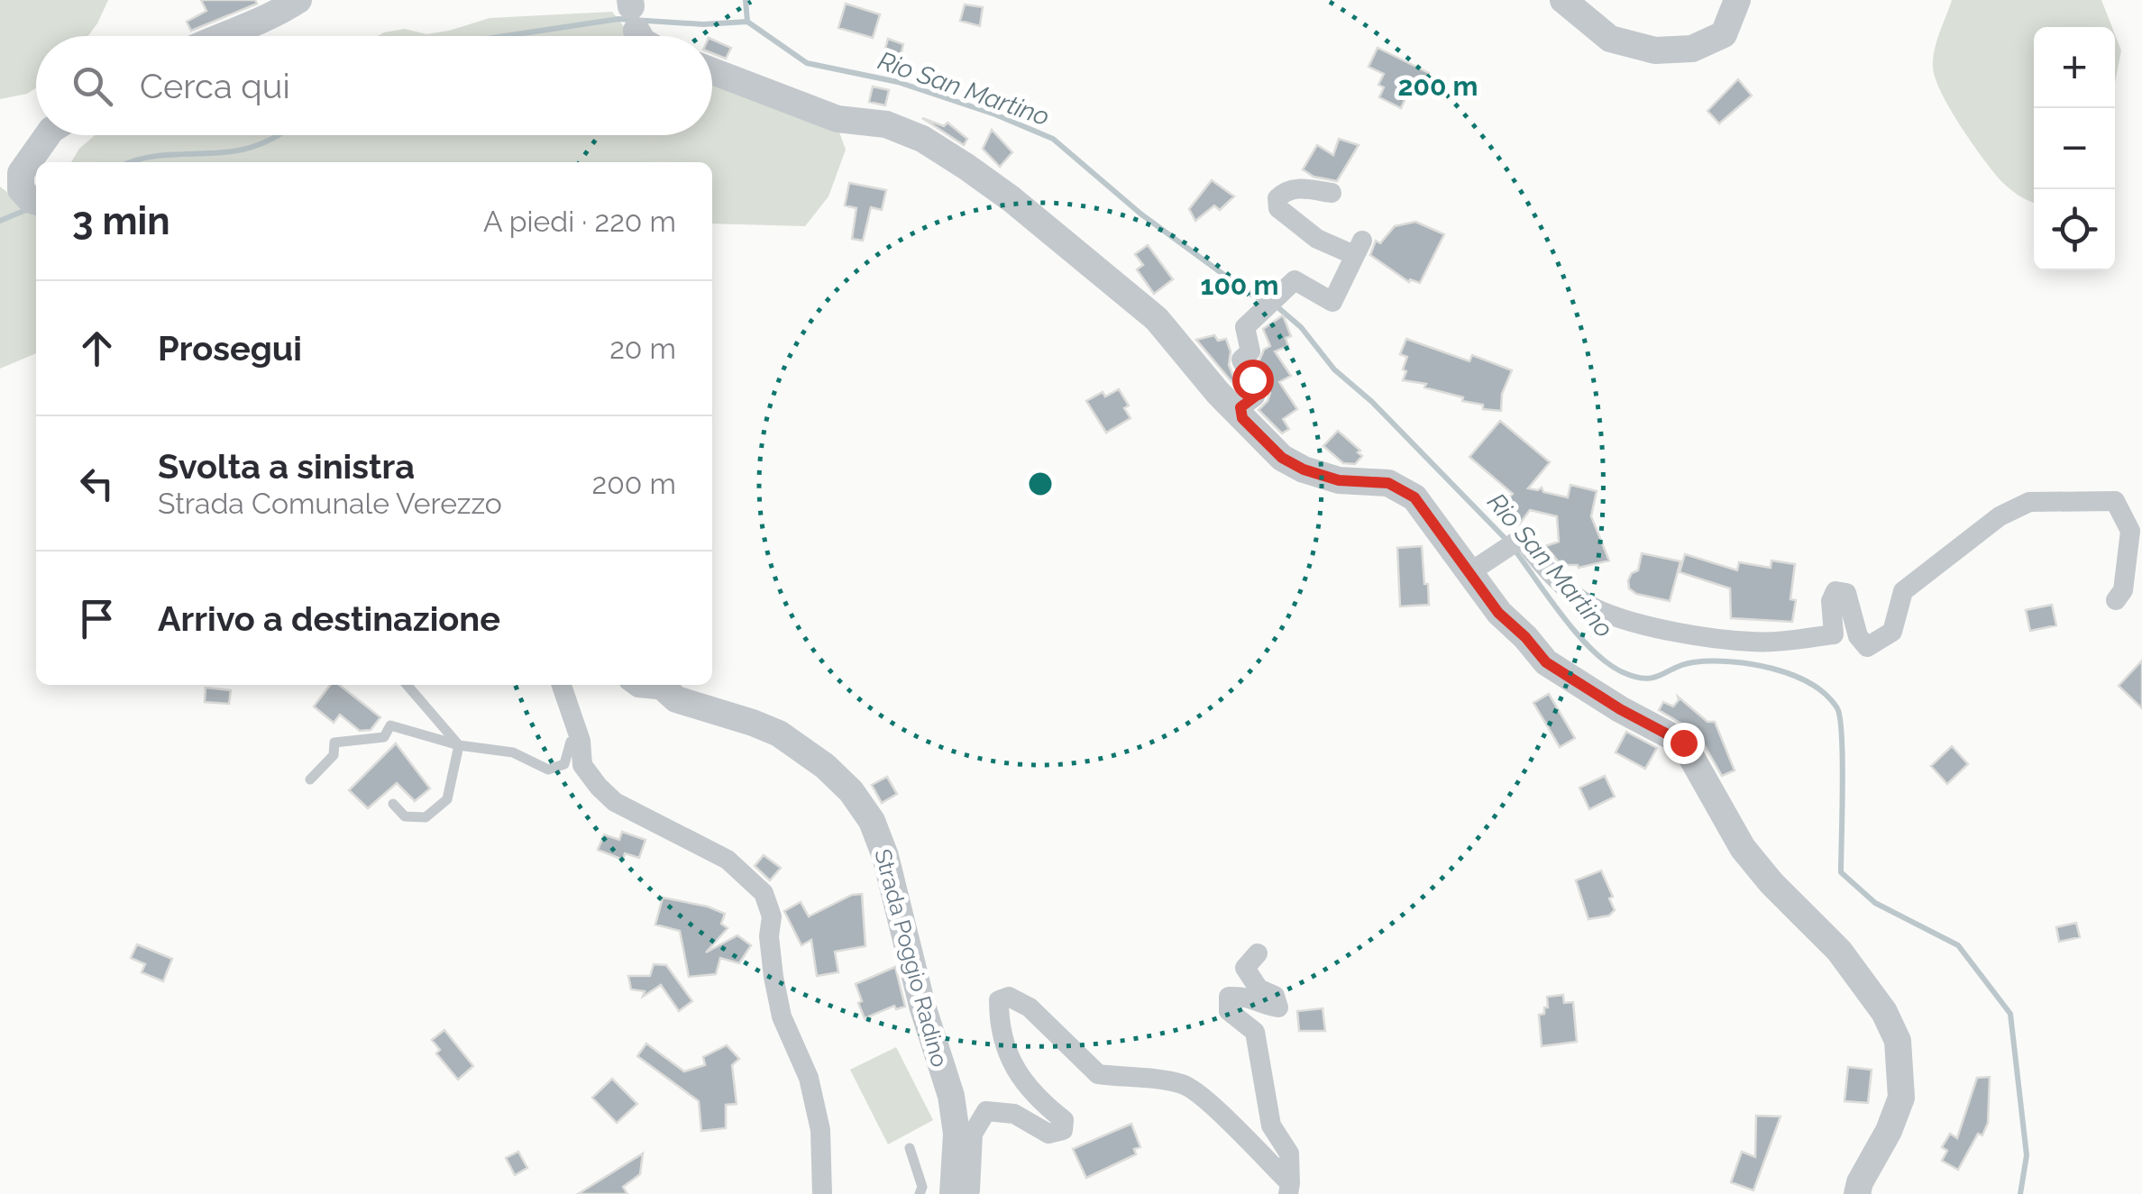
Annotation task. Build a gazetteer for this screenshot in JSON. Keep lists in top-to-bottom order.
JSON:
{
  "streets": {
    "street": ["Strada Poggio Radino"]
  },
  "water": ["Rio San Martino"],
  "page": {
    "map_buttons": ["+", "−"],
    "search": "Cerca qui",
    "heading": ["3 min", "A piedi · 220 m"],
    "list": [
      ["Prosegui", "20 m"],
      ["Svolta a sinistra", "Strada Comunale Verezzo", "200 m"],
      "Arrivo a destinazione"
    ]
  },
  "rings": ["200 m", "100 m"]
}
